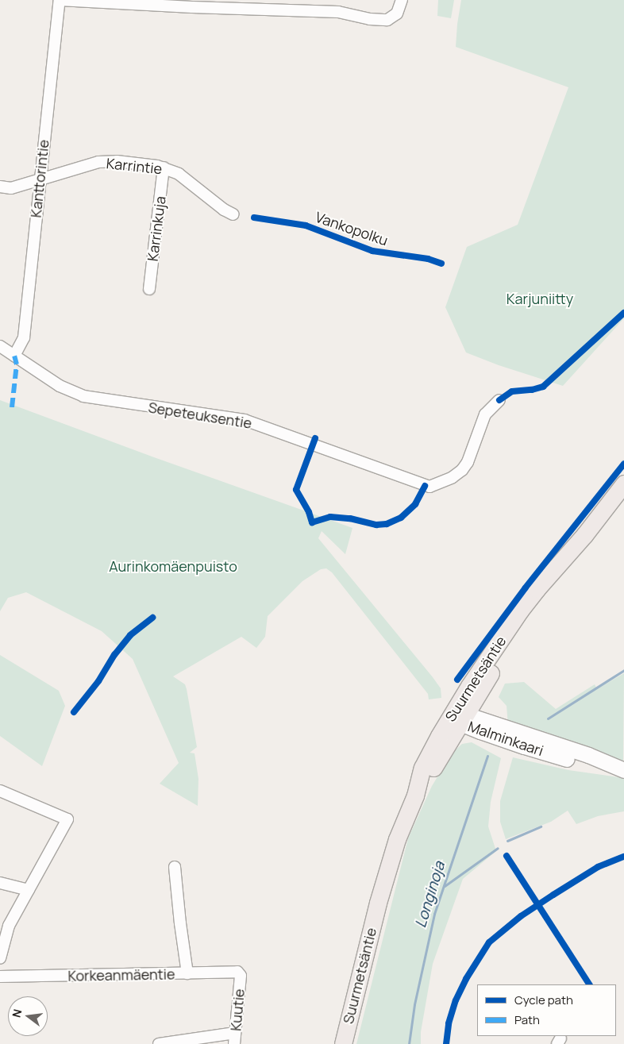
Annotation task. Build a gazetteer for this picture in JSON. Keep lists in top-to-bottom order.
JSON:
{
  "streets": {
    "main road": ["Suurmetsäntie", "Malminkaari"],
    "street": [
      "Karrintie",
      "Kanttorintie",
      "Karrinkuja",
      "Sepeteuksentie",
      "Korkeanmäentie",
      "Kuutie"
    ],
    "cycle path": ["Vankopolku"]
  },
  "crossings": [
    ["Karrintie", "Kanttorintie"],
    ["Karrintie", "Karrinkuja"],
    ["Kanttorintie", "Sepeteuksentie"],
    ["Suurmetsäntie", "Malminkaari"],
    ["Korkeanmäentie", "Kuutie"]
  ],
  "water": ["Longinoja"],
  "parks": ["Karjuniitty", "Aurinkomäenpuisto"],
  "legend": ["Cycle path", "Path"],
  "north": "left"
}
